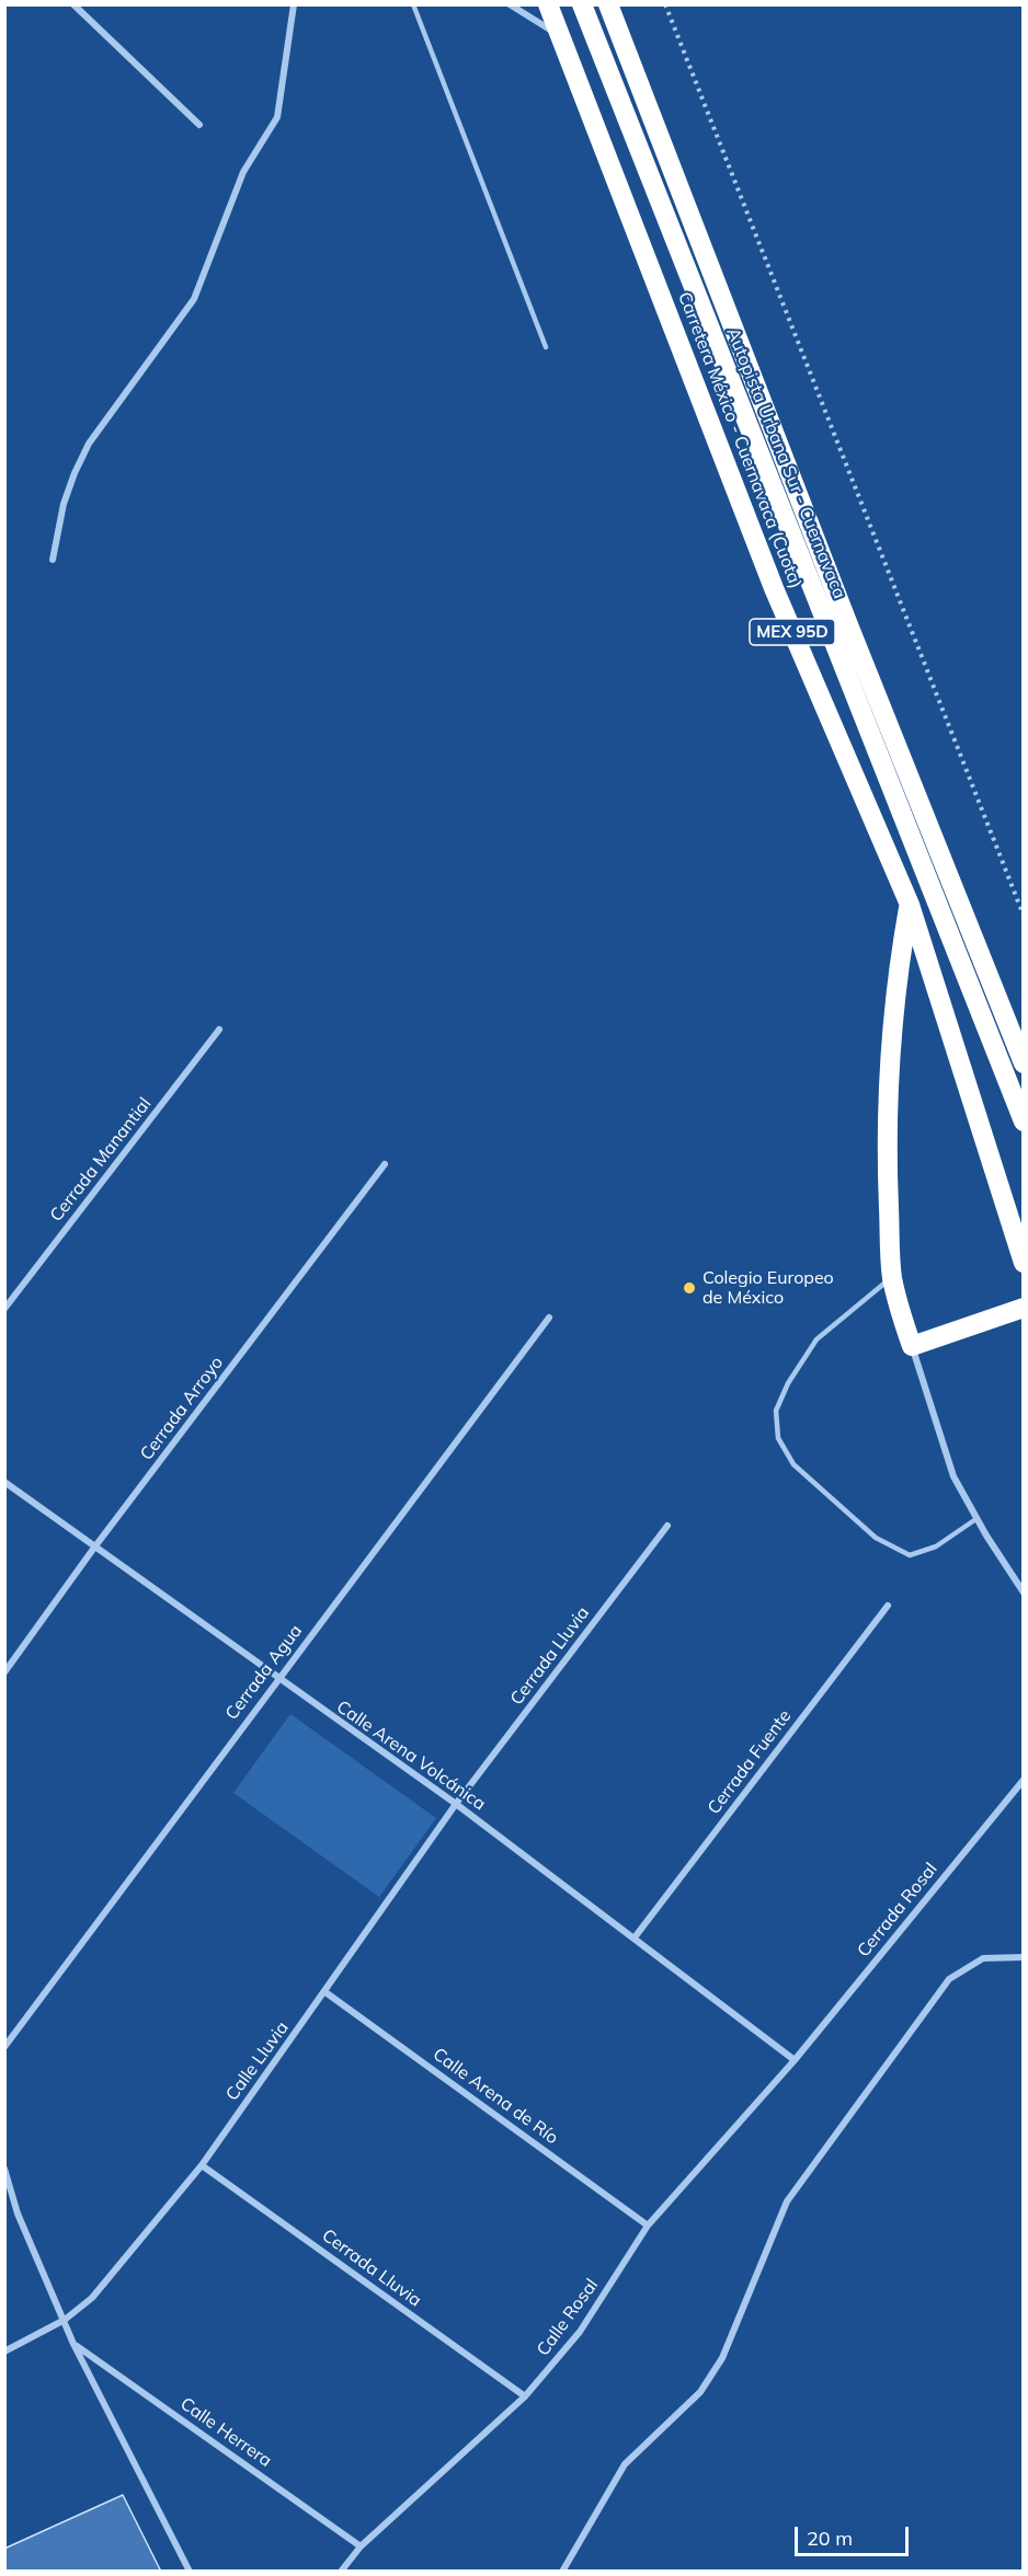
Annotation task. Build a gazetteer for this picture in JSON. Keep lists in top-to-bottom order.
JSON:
{
  "streets": {
    "highway": ["Carretera México - Cuernavaca (Cuota)", "Autopista Urbana Sur - Cuernavaca", "MEX 95D"],
    "street": [
      "Cerrada Manantial",
      "Cerrada Arroyo",
      "Cerrada Lluvia",
      "Cerrada Agua",
      "Calle Arena Volcánica",
      "Cerrada Fuente",
      "Cerrada Rosal",
      "Calle Lluvia",
      "Calle Arena de Río",
      "Calle Rosal",
      "Calle Herrera"
    ]
  },
  "crossings": [
    ["Cerrada Arroyo", "Calle Arena Volcánica"],
    ["Cerrada Lluvia", "Calle Arena Volcánica"],
    ["Cerrada Lluvia", "Calle Lluvia"],
    ["Cerrada Lluvia", "Calle Rosal"],
    ["Cerrada Agua", "Calle Arena Volcánica"],
    ["Calle Arena Volcánica", "Cerrada Fuente"],
    ["Calle Arena Volcánica", "Cerrada Rosal"],
    ["Calle Arena Volcánica", "Calle Lluvia"],
    ["Calle Arena Volcánica", "Calle Rosal"],
    ["Cerrada Rosal", "Calle Rosal"],
    ["Calle Lluvia", "Calle Arena de Río"],
    ["Calle Arena de Río", "Calle Rosal"],
    ["Calle Rosal", "Calle Herrera"]
  ],
  "places": ["Colegio Europeo de México"],
  "scale_bar": "20 m"
}
